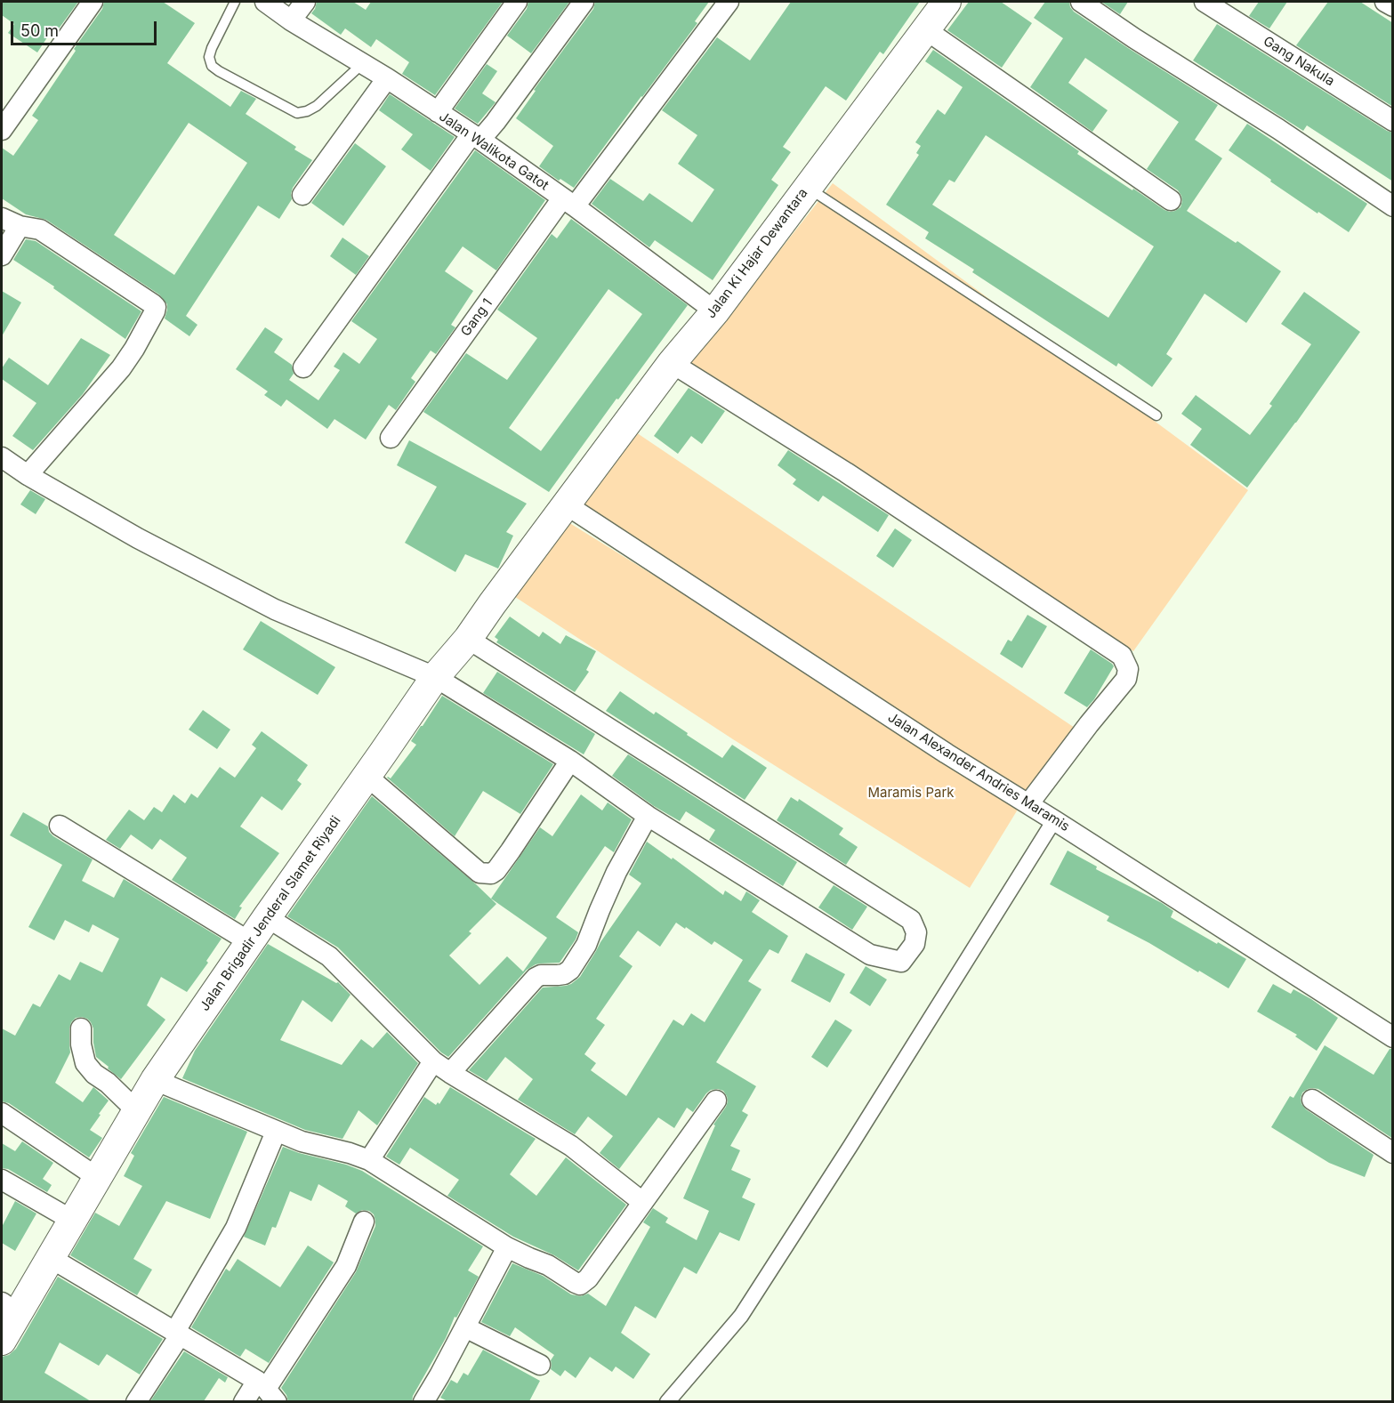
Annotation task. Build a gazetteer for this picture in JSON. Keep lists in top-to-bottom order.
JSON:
{
  "streets": {
    "main road": ["Jalan Ki Hajar Dewantara", "Jalan Brigadir Jenderal Slamet Riyadi"],
    "street": [
      "Gang Nakula",
      "Jalan Walikota Gatot",
      "Gang 1",
      "Jalan Alexander Andries Maramis"
    ]
  },
  "crossings": [
    ["Jalan Walikota Gatot", "Jalan Ki Hajar Dewantara"],
    ["Jalan Walikota Gatot", "Gang 1"],
    ["Jalan Ki Hajar Dewantara", "Jalan Alexander Andries Maramis"],
    ["Jalan Ki Hajar Dewantara", "Jalan Brigadir Jenderal Slamet Riyadi"],
    ["Jalan Alexander Andries Maramis", "Jalan Brigadir Jenderal Slamet Riyadi"]
  ],
  "parks": ["Maramis Park"],
  "scale_bar": "50 m"
}
